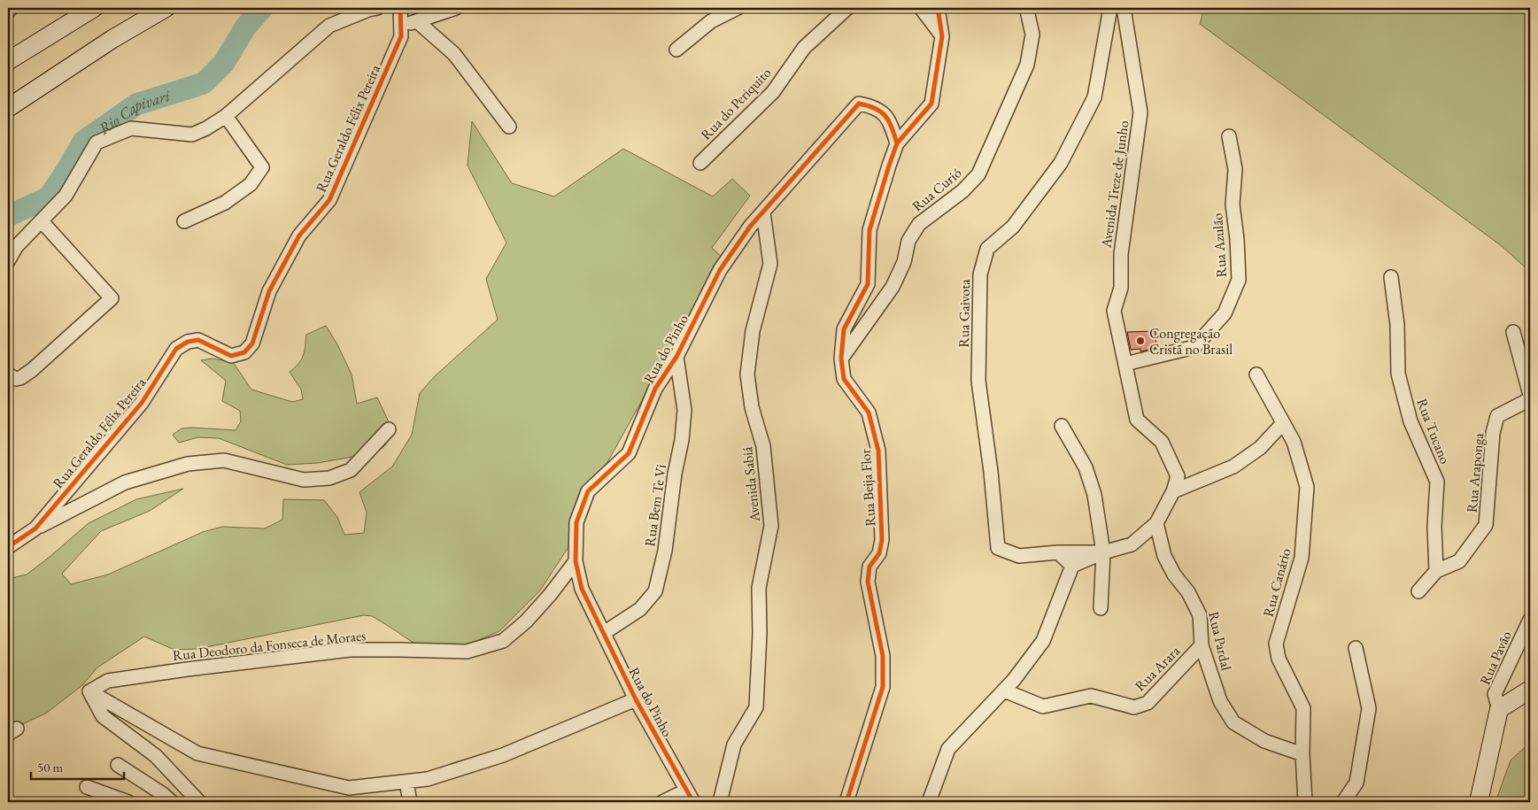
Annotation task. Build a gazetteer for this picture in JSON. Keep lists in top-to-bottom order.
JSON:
{
  "streets": {
    "street": [
      "Rua do Periquito",
      "Rua Geraldo Félix Pereira",
      "Avenida Treze de Junho",
      "Rua Curió",
      "Rua Azulão",
      "Rua Gaivota",
      "Rua do Pinho",
      "Rua Tucano",
      "Rua Araponga",
      "Avenida Sabiá",
      "Rua Beija Flor",
      "Rua Bem Te Vi",
      "Rua Canário",
      "Rua Pardal",
      "Rua Deodoro da Fonseca de Moraes",
      "Rua Pavão",
      "Rua Arara"
    ]
  },
  "crossings": [
    ["Avenida Treze de Junho", "Rua Azulão"],
    ["Rua Curió", "Rua Beija Flor"],
    ["Rua do Pinho", "Avenida Sabiá"],
    ["Rua do Pinho", "Rua Beija Flor"],
    ["Rua do Pinho", "Rua Bem Te Vi"],
    ["Rua do Pinho", "Rua Deodoro da Fonseca de Moraes"],
    ["Rua Tucano", "Rua Araponga"],
    ["Rua Canário", "Rua Pardal"],
    ["Rua Pardal", "Rua Arara"]
  ],
  "water": ["Rio Capivari"],
  "places": ["Congregação Cristã no Brasil"],
  "scale_bar": "50 m"
}
